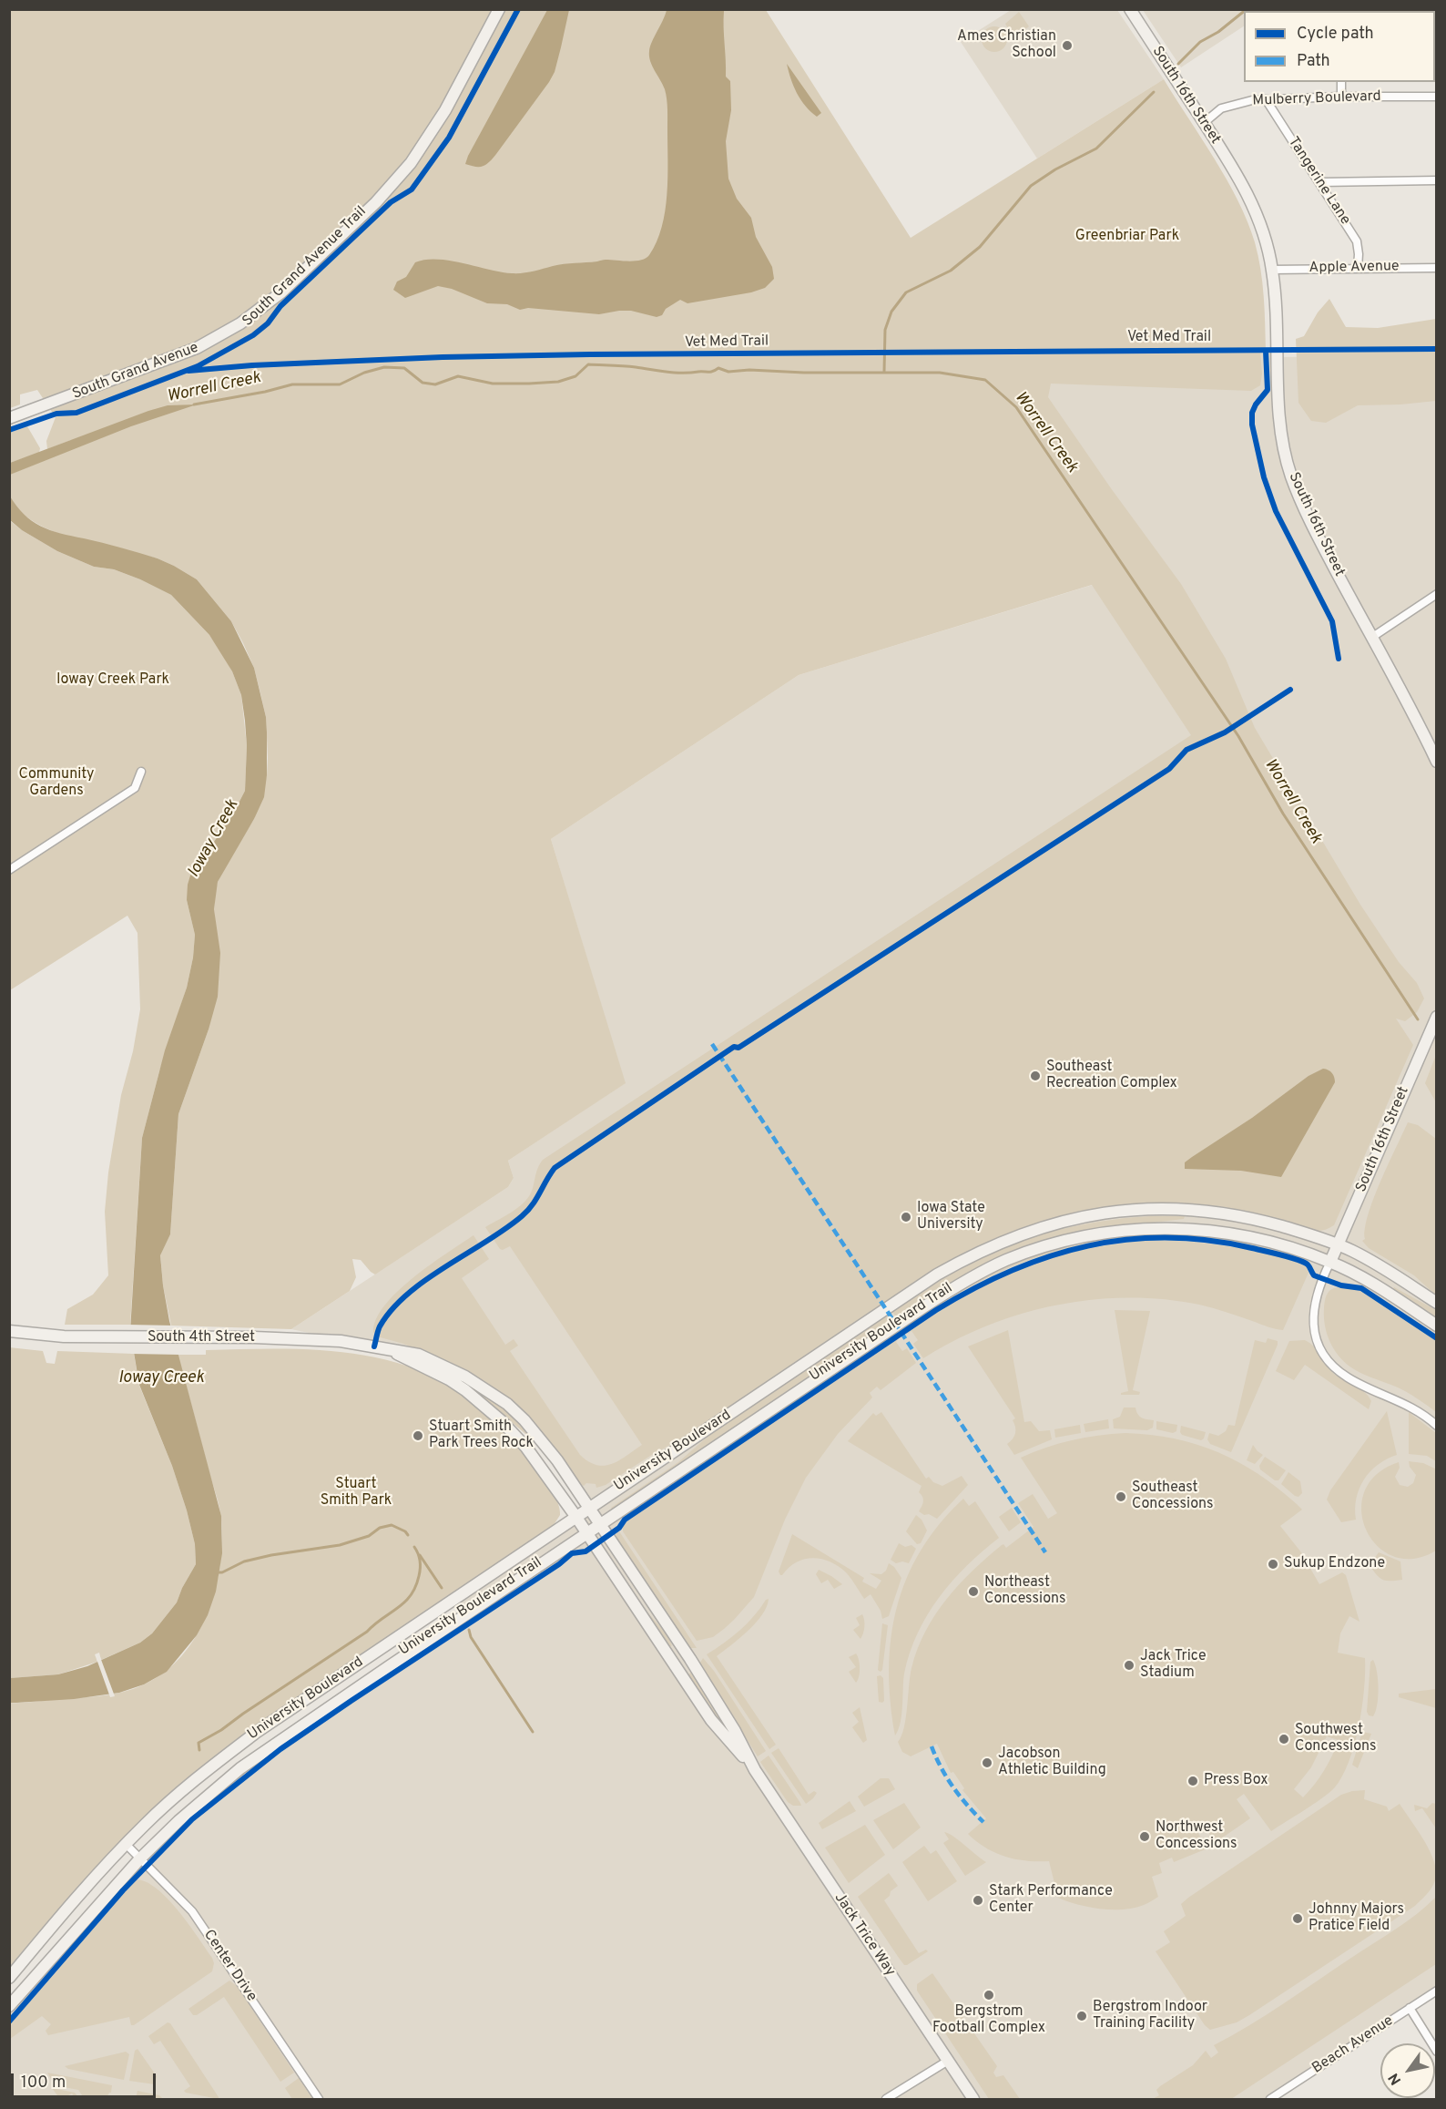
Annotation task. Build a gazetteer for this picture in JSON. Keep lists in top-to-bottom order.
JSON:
{
  "streets": {
    "main road": [
      "South 16th Street",
      "South Grand Avenue",
      "South 4th Street",
      "University Boulevard",
      "Jack Trice Way"
    ],
    "street": [
      "Mulberry Boulevard",
      "Tangerine Lane",
      "Apple Avenue",
      "Center Drive",
      "Beach Avenue"
    ],
    "cycle path": ["South Grand Avenue Trail", "Vet Med Trail", "University Boulevard Trail"]
  },
  "crossings": [
    ["South 16th Street", "Mulberry Boulevard"],
    ["South 16th Street", "Apple Avenue"],
    ["South 16th Street", "University Boulevard"],
    ["Mulberry Boulevard", "Tangerine Lane"],
    ["Tangerine Lane", "Apple Avenue"],
    ["South 4th Street", "University Boulevard"],
    ["South 4th Street", "Jack Trice Way"],
    ["University Boulevard", "Jack Trice Way"],
    ["University Boulevard", "Center Drive"]
  ],
  "water": ["Worrell Creek", "Ioway Creek"],
  "parks": [
    "Greenbriar Park",
    "Ioway Creek Park",
    "Community Gardens",
    "Stuart Smith Park"
  ],
  "places": [
    "Ames Christian School",
    "Southeast Recreation Complex",
    "Iowa State University",
    "Stuart Smith Park Trees Rock",
    "Southeast Concessions",
    "Sukup Endzone",
    "Northeast Concessions",
    "Jack Trice Stadium",
    "Southwest Concessions",
    "Jacobson Athletic Building",
    "Press Box",
    "Northwest Concessions",
    "Stark Performance Center",
    "Johnny Majors Pratice Field",
    "Bergstrom Football Complex",
    "Bergstrom Indoor Training Facility"
  ],
  "legend": ["Cycle path", "Path"],
  "scale_bar": "100 m",
  "north": "bottom left"
}
